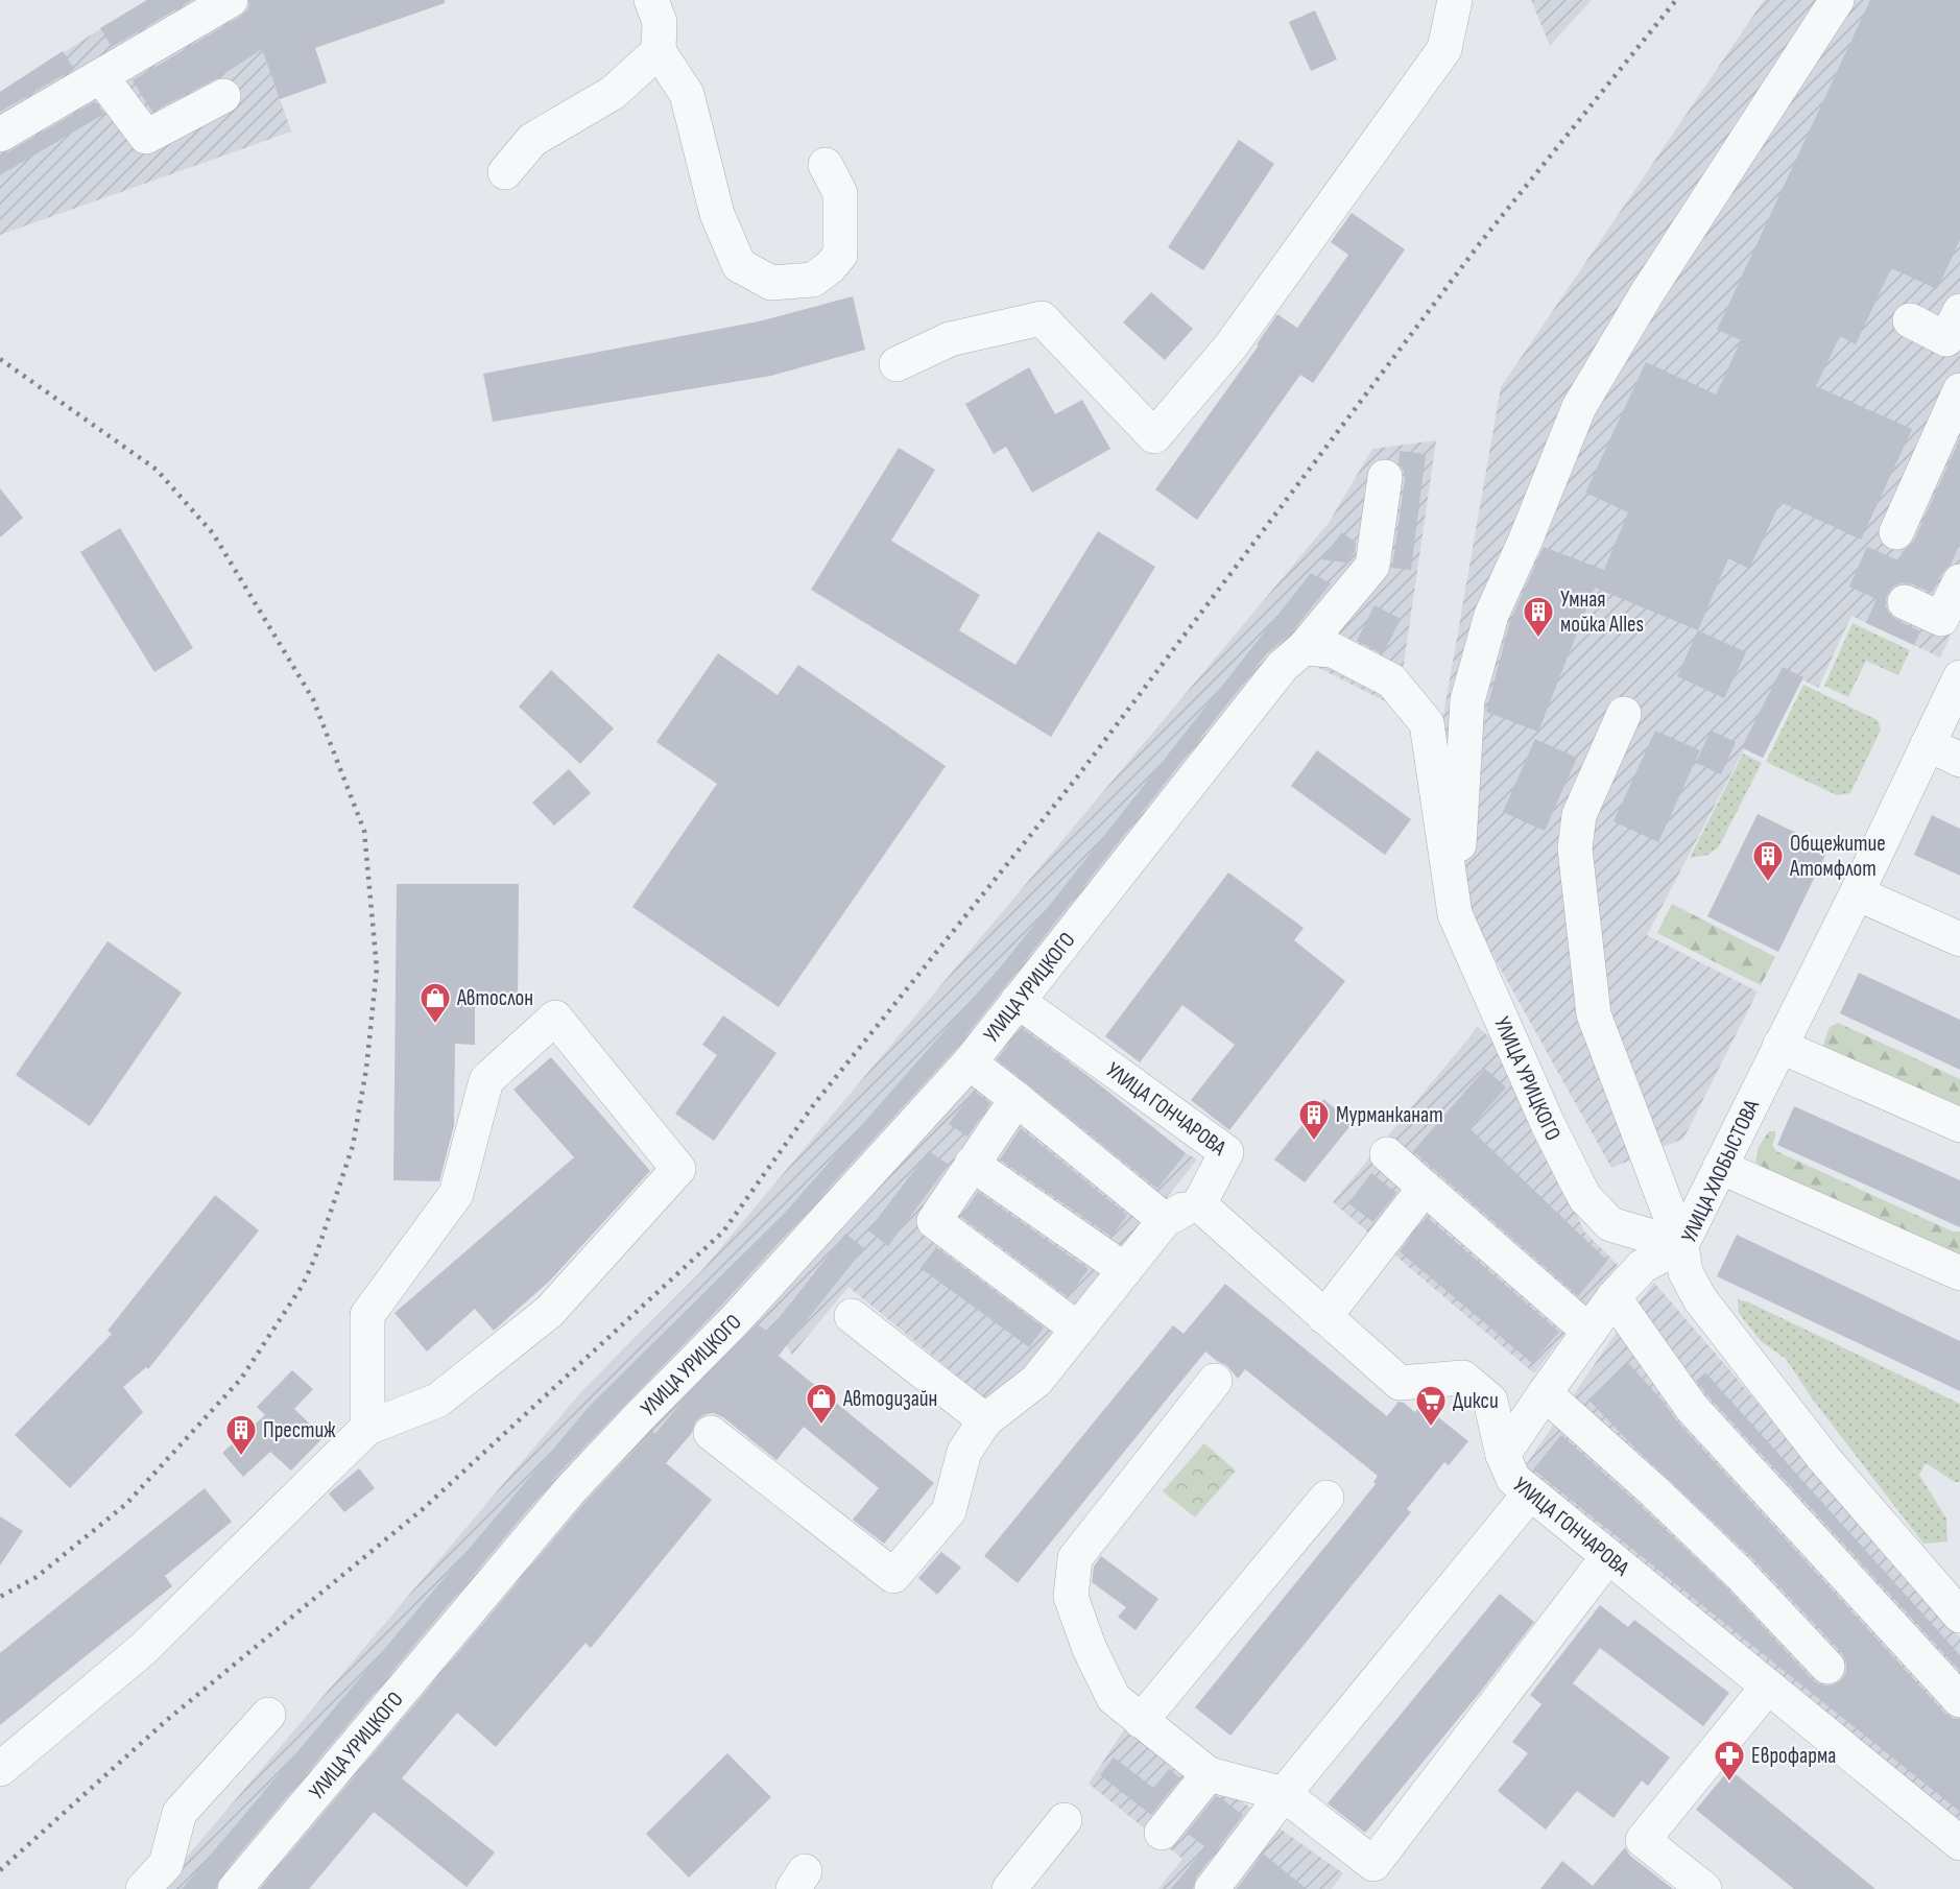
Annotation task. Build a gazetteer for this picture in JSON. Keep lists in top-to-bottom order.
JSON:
{
  "streets": {
    "street": ["УЛИЦА УРИЦКОГО", "УЛИЦА ГОНЧАРОВА", "УЛИЦА ХЛОБЫСТОВА"]
  },
  "crossings": [
    ["УЛИЦА УРИЦКОГО", "УЛИЦА ГОНЧАРОВА"],
    ["УЛИЦА УРИЦКОГО", "УЛИЦА ХЛОБЫСТОВА"]
  ],
  "places": {
    "building": [
      "Умная мойка Alles",
      "Общежитие Атомфлот",
      "Мурманканат",
      "Престиж"
    ],
    "shop": ["Автослон", "Автодизайн"],
    "supermarket": ["Дикси"],
    "pharmacy": ["Еврофарма"]
  }
}
